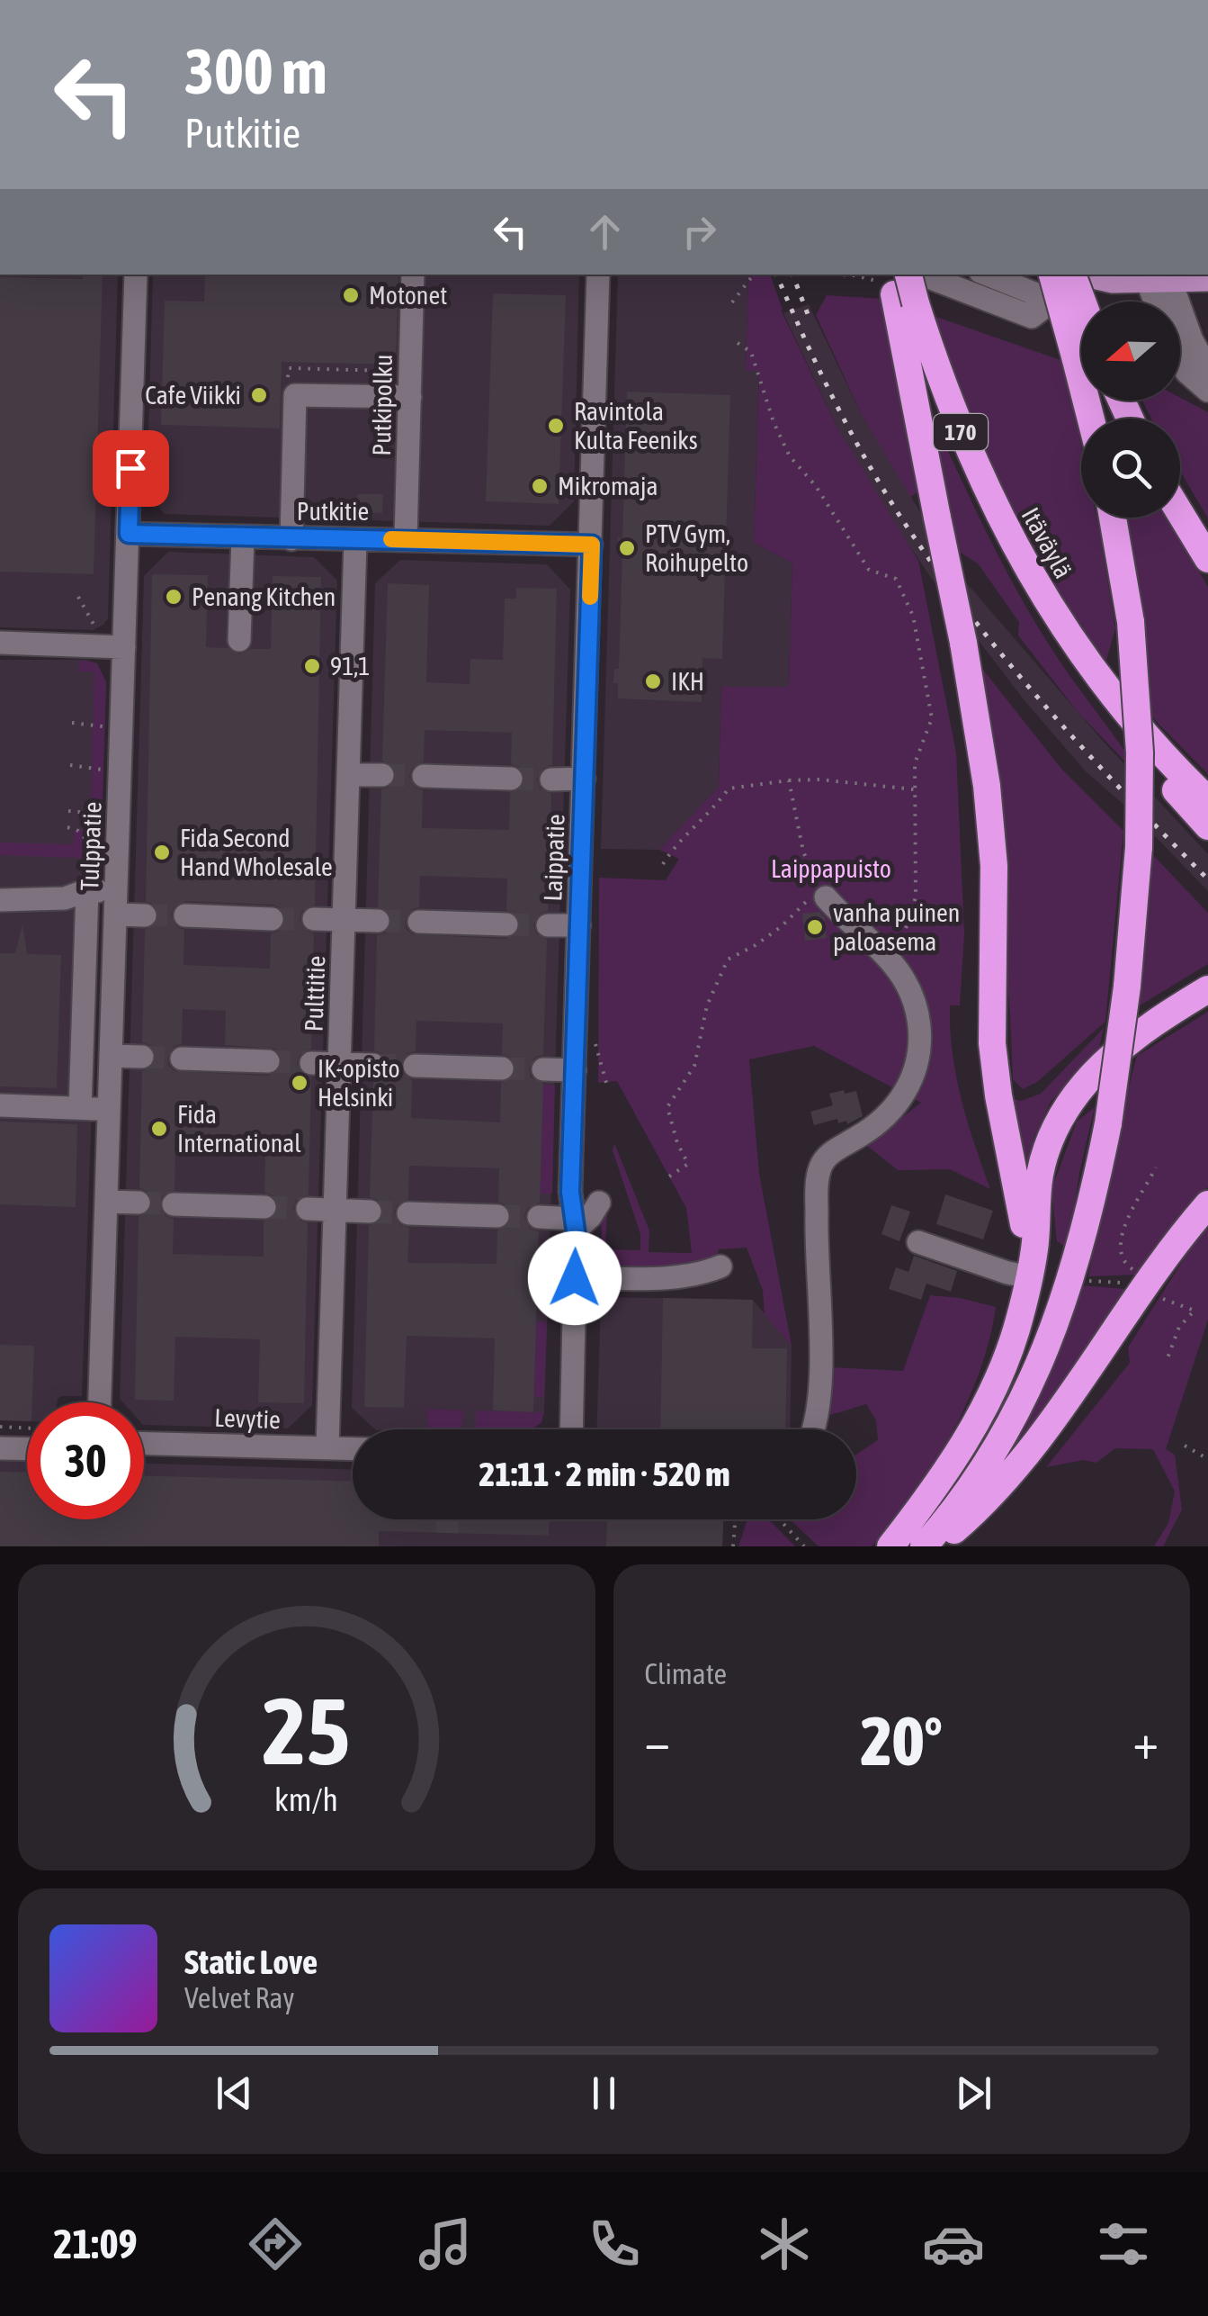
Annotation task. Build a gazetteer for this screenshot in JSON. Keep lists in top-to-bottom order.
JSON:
{
  "streets": {
    "highway": ["170", "Itäväylä"],
    "street": [
      "Putkipolku",
      "Putkitie",
      "Tulppatie",
      "Laippatie",
      "Pulttitie",
      "Levytie"
    ]
  },
  "crossings": [
    ["Putkipolku", "Putkitie"],
    ["Putkitie", "Tulppatie"],
    ["Putkitie", "Laippatie"],
    ["Putkitie", "Pulttitie"],
    ["Pulttitie", "Levytie"]
  ],
  "parks": ["Laippapuisto"],
  "places": [
    "Motonet",
    "Cafe Viikki",
    "Ravintola Kulta Feeniks",
    "Mikromaja",
    "PTV Gym, Roihupelto",
    "Penang Kitchen",
    "91,1",
    "IKH",
    "Fida Second Hand Wholesale",
    "vanha puinen paloasema",
    "IK-opisto Helsinki",
    "Fida International"
  ],
  "north": "left",
  "page": {
    "turn": ["300 m", "Putkitie"],
    "limit": "30",
    "trip": "21:11 · 2 min · 520 m",
    "tile": "Climate",
    "heat": ["−", "20°", "+"],
    "song": ["Static Love", "Velvet Ray"],
    "tabs": "21:09",
    "gauge": ["25", "km/h"]
  }
}
